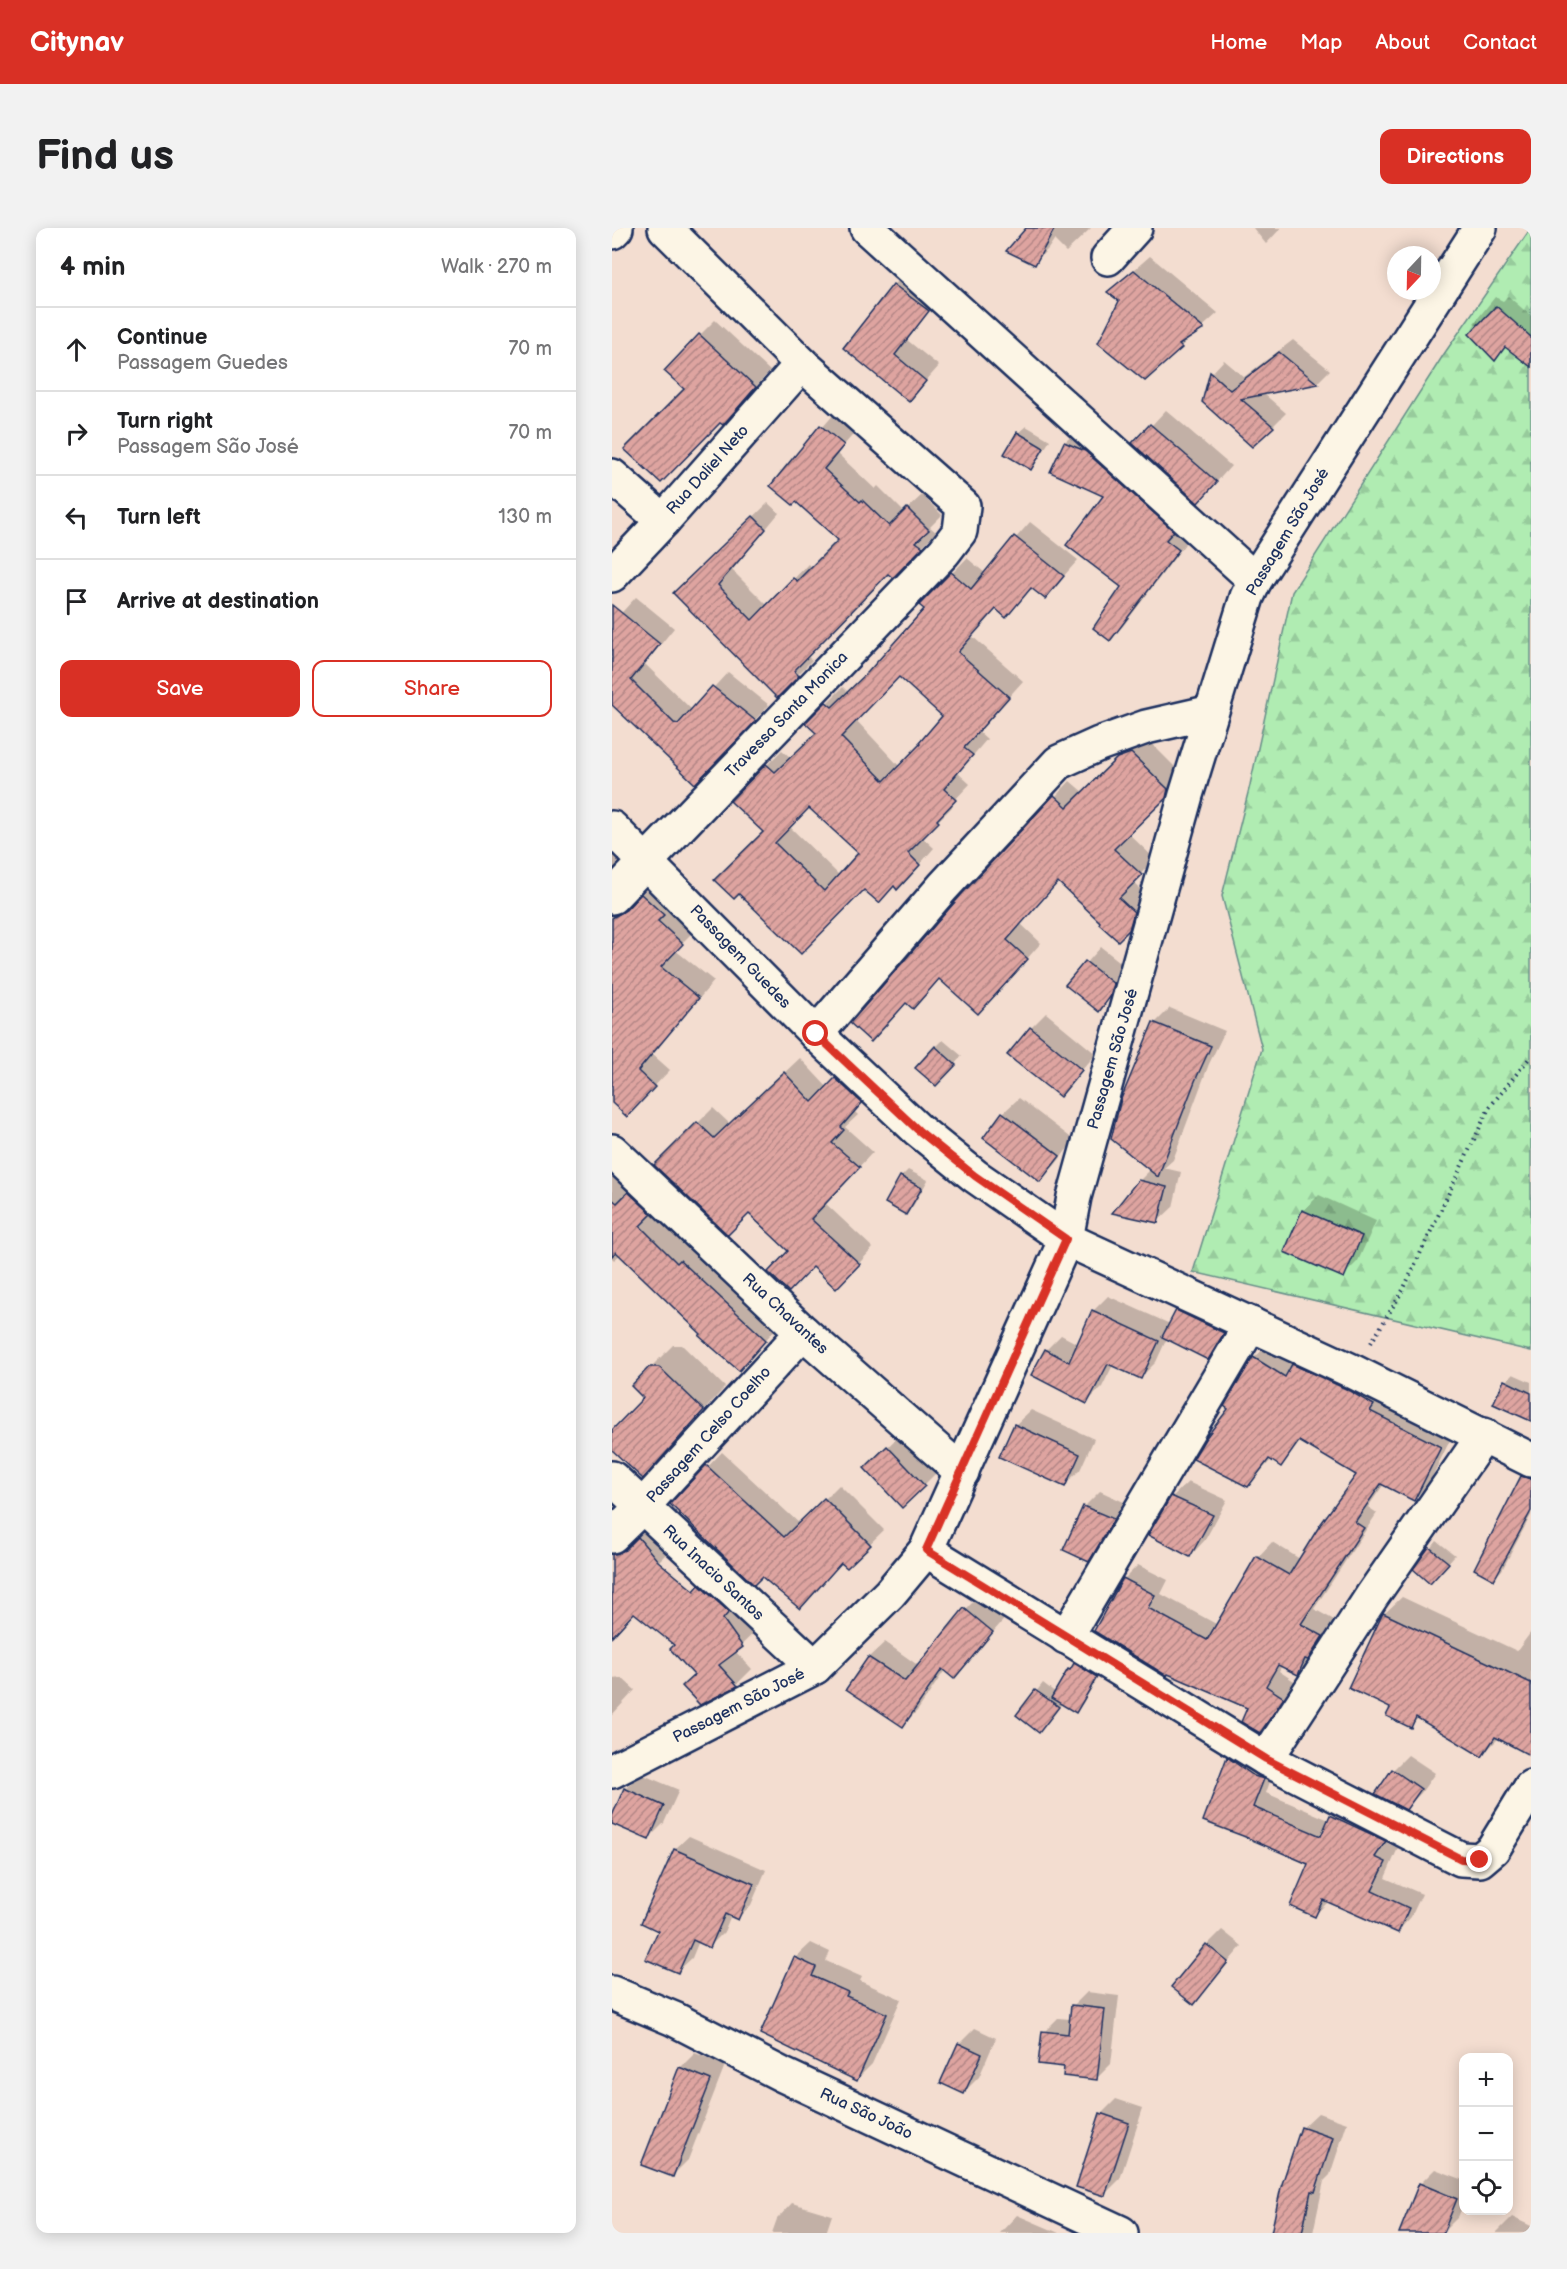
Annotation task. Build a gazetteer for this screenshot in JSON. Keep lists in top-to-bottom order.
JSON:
{
  "streets": {
    "street": [
      "Rua Daliel Neto",
      "Passagem São José",
      "Travessa Santa Monica",
      "Passagem Guedes",
      "Rua Chavantes",
      "Passagem Celso Coelho",
      "Rua Inacio Santos",
      "Rua São João"
    ]
  },
  "crossings": [
    ["Rua Daliel Neto", "Travessa Santa Monica"],
    ["Passagem São José", "Passagem Guedes"],
    ["Passagem São José", "Rua Chavantes"],
    ["Passagem São José", "Rua Inacio Santos"],
    ["Travessa Santa Monica", "Passagem Guedes"],
    ["Rua Chavantes", "Passagem Celso Coelho"],
    ["Passagem Celso Coelho", "Rua Inacio Santos"]
  ],
  "north": "bottom",
  "page": {
    "header": "Citynav",
    "nav": [
      "Home",
      "Map",
      "About",
      "Contact"
    ],
    "buttons": [
      "Directions",
      ["Save", "Share"]
    ],
    "title": "Find us",
    "heading": ["4 min", "Walk · 270 m"],
    "list": [
      ["Continue", "Passagem Guedes", "70 m"],
      ["Turn right", "Passagem São José", "70 m"],
      ["Turn left", "130 m"],
      "Arrive at destination"
    ],
    "map_buttons": ["+", "−"]
  }
}
